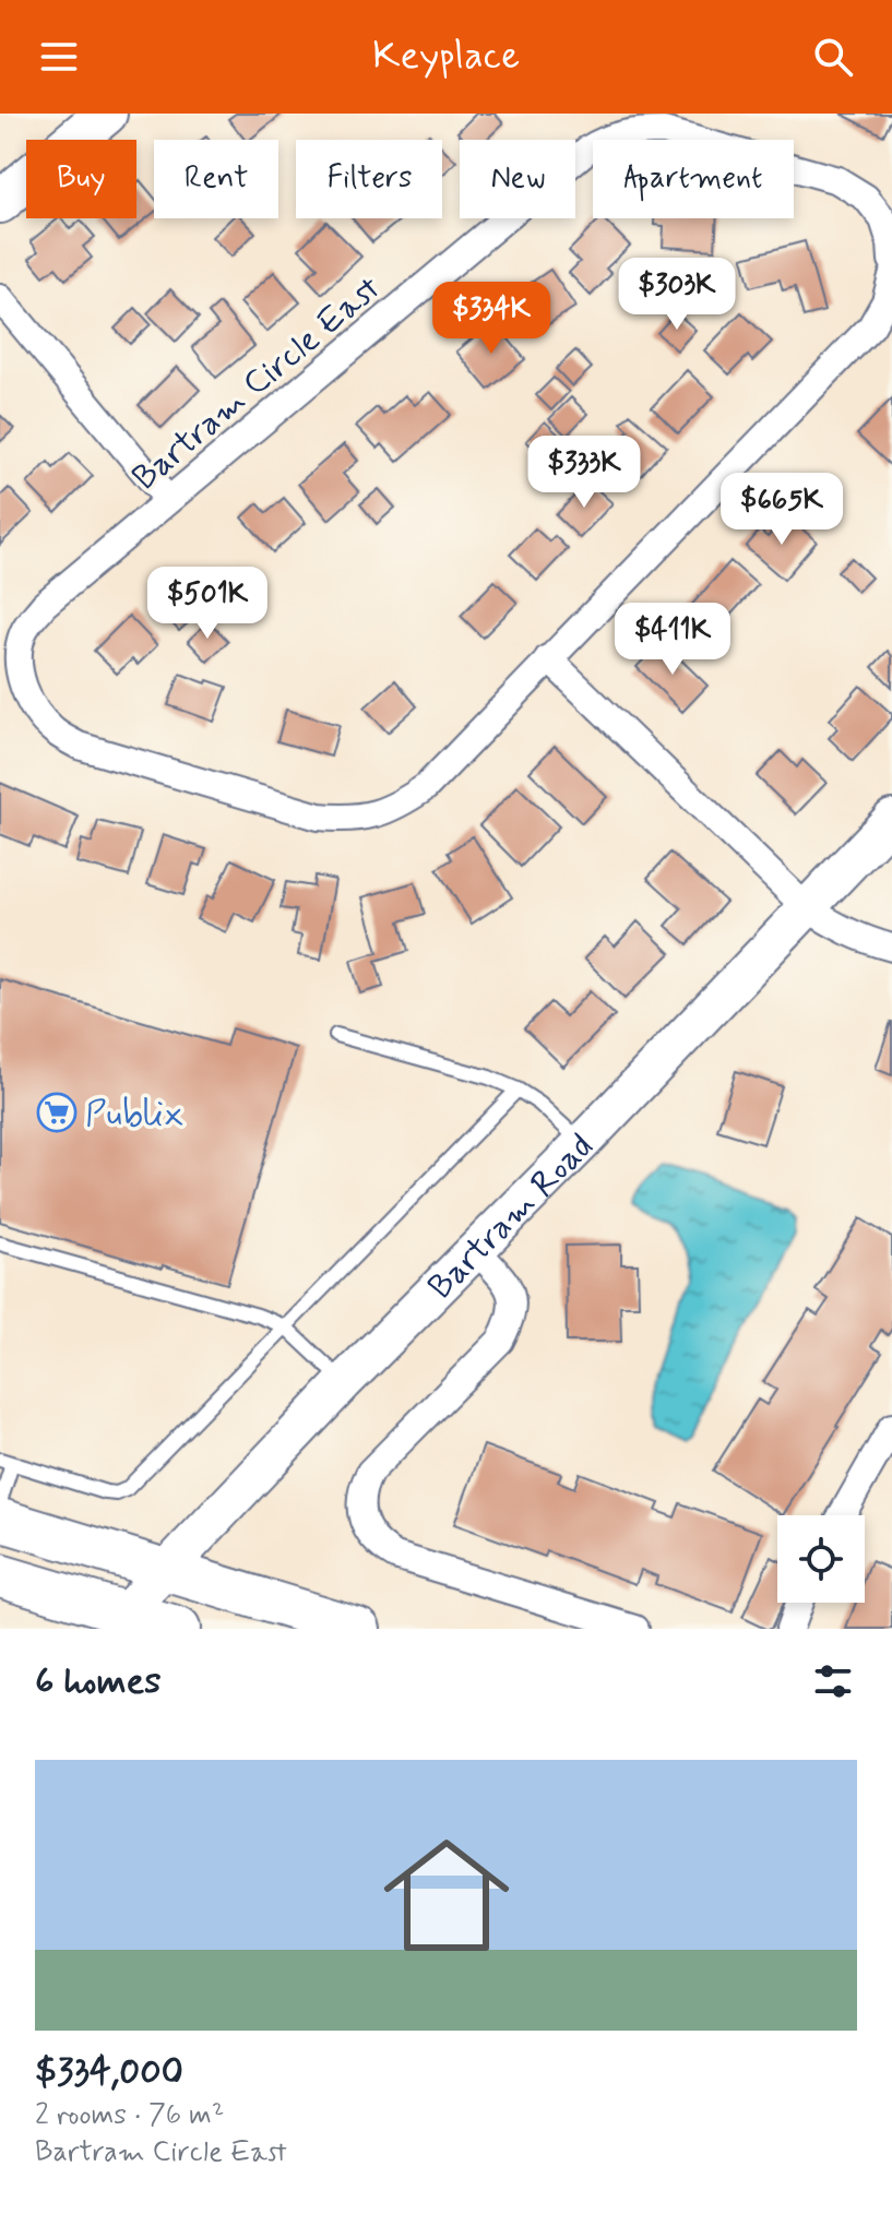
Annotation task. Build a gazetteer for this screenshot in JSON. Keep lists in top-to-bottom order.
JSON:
{
  "streets": {
    "street": ["Bartram Circle East", "Bartram Road"]
  },
  "places": {
    "supermarket": ["Publix"]
  },
  "page": {
    "header": "Keyplace",
    "chip": [
      "Buy",
      "Rent",
      "Filters",
      "New",
      "Apartment"
    ],
    "price": [
      "$303K",
      "$334K",
      "$333K",
      "$665K",
      "$501K",
      "$411K"
    ],
    "heading": "6 homes",
    "list": [
      {
        "name": "$334,000",
        "note": "2 rooms · 76 m² · Bartram Circle East"
      }
    ]
  }
}
